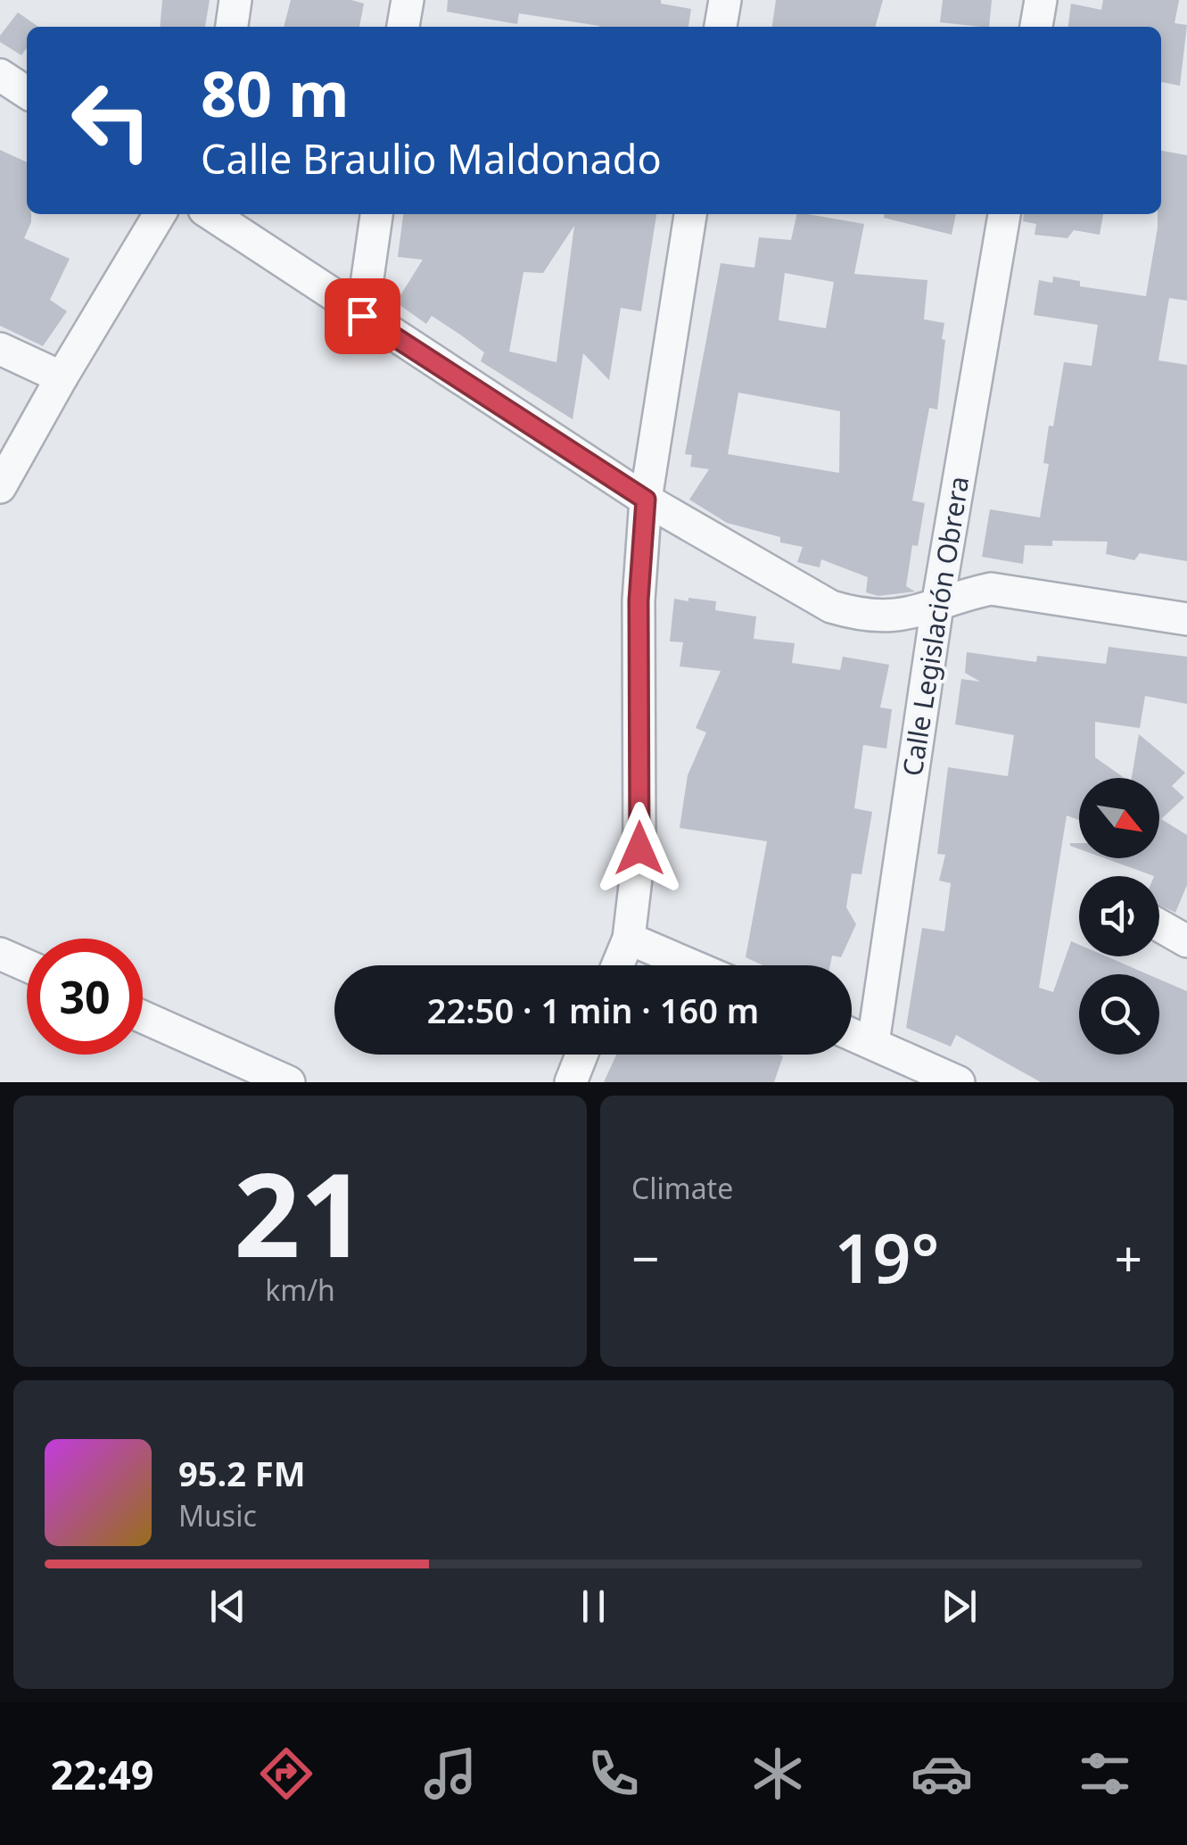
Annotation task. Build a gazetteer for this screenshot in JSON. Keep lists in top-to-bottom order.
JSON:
{
  "streets": {
    "street": ["Calle Legislación Obrera"]
  },
  "north": "bottom right",
  "page": {
    "turn": ["80 m", "Calle Braulio Maldonado"],
    "limit": "30",
    "trip": "22:50 · 1 min · 160 m",
    "tile": [
      ["21", "km/h"],
      "Climate"
    ],
    "heat": ["−", "19°", "+"],
    "song": ["95.2 FM", "Music"],
    "tabs": "22:49"
  }
}
